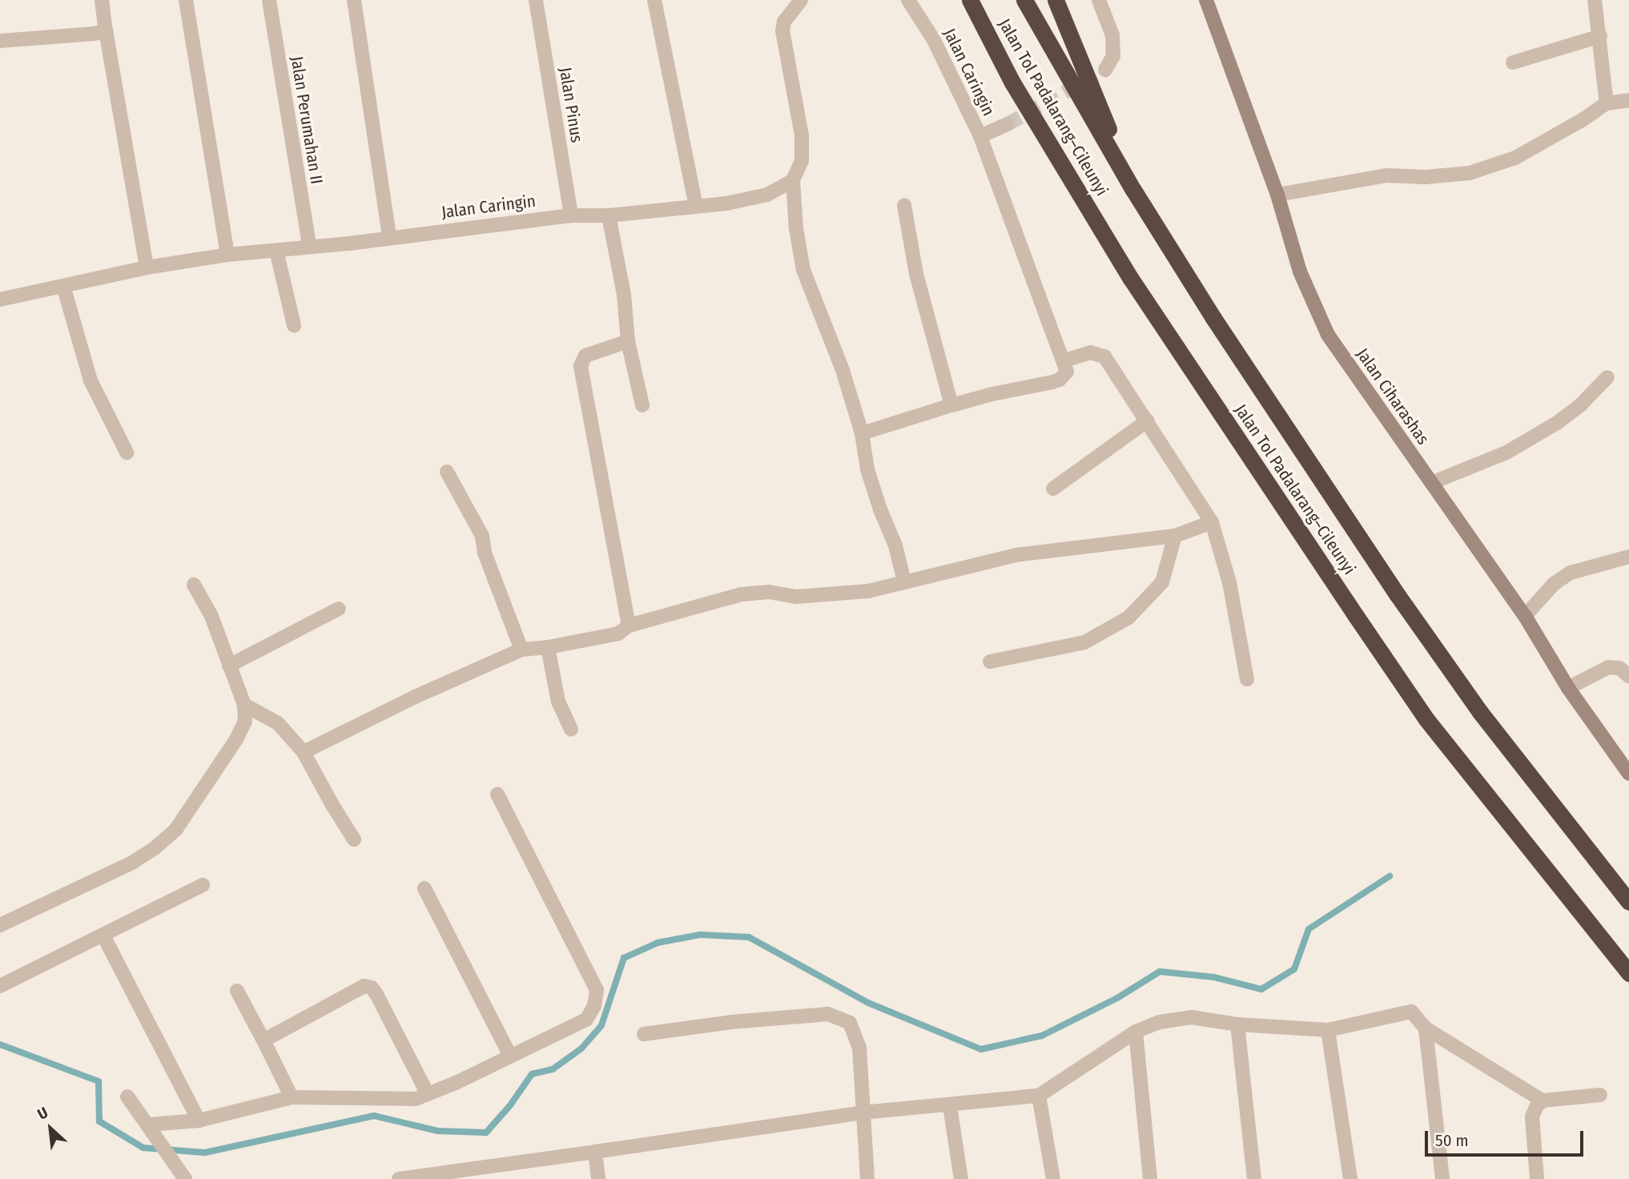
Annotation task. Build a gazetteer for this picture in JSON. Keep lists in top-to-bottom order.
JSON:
{
  "streets": {
    "highway": ["Jalan Tol Padalarang–Cileunyi"],
    "street": [
      "Jalan Caringin",
      "Jalan Pinus",
      "Jalan Perumahan II",
      "Jalan Ciharashas"
    ]
  },
  "crossings": [
    ["Jalan Caringin", "Jalan Pinus"],
    ["Jalan Caringin", "Jalan Perumahan II"]
  ],
  "scale_bar": "50 m",
  "north": "top left"
}
